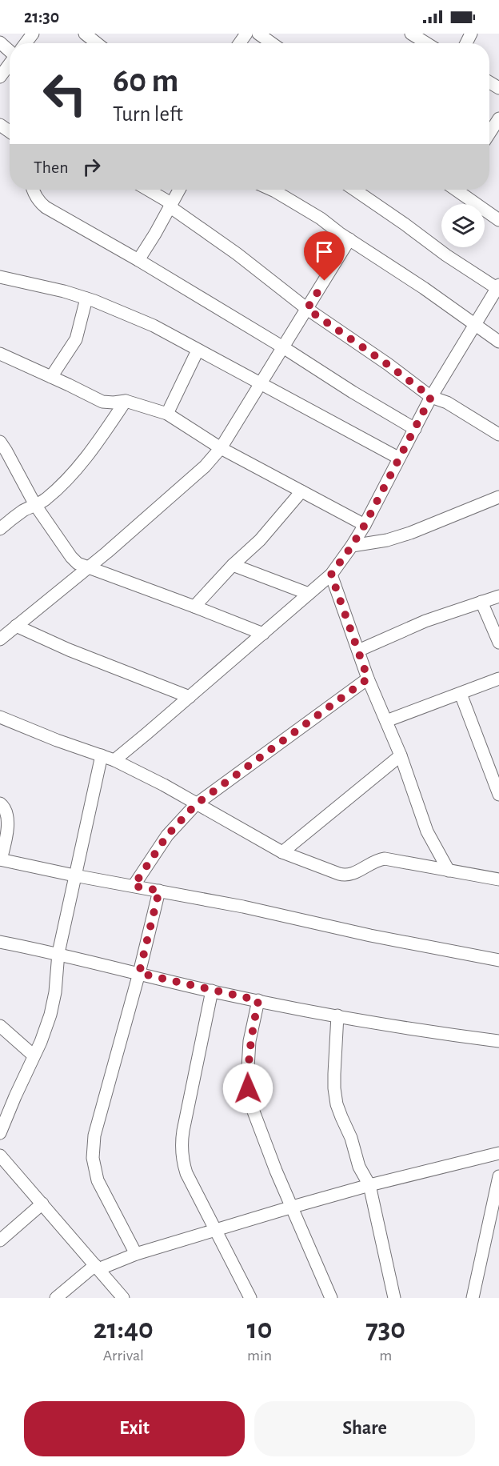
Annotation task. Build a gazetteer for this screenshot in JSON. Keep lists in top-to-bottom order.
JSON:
{
  "page": {
    "status": "21:30",
    "turn": ["60 m", "Turn left"],
    "then": "Then",
    "eta": [
      "21:40",
      "Arrival",
      "10",
      "min",
      "730",
      "m"
    ],
    "buttons": ["Exit", "Share"]
  }
}
